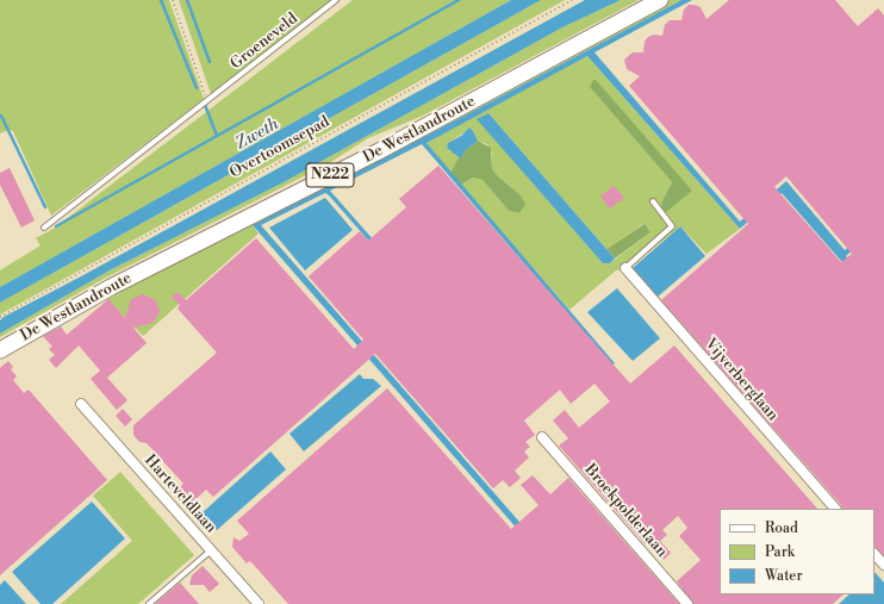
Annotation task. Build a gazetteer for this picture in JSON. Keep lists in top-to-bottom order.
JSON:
{
  "streets": {
    "main road": ["De Westlandroute", "N222"],
    "street": ["Vijverberglaan", "Harteveldlaan", "Broekpolderlaan"],
    "lane": ["Groeneveld"],
    "path": ["Overtoomsepad"]
  },
  "water": ["Zweth"],
  "legend": ["Road", "Park", "Water"]
}
